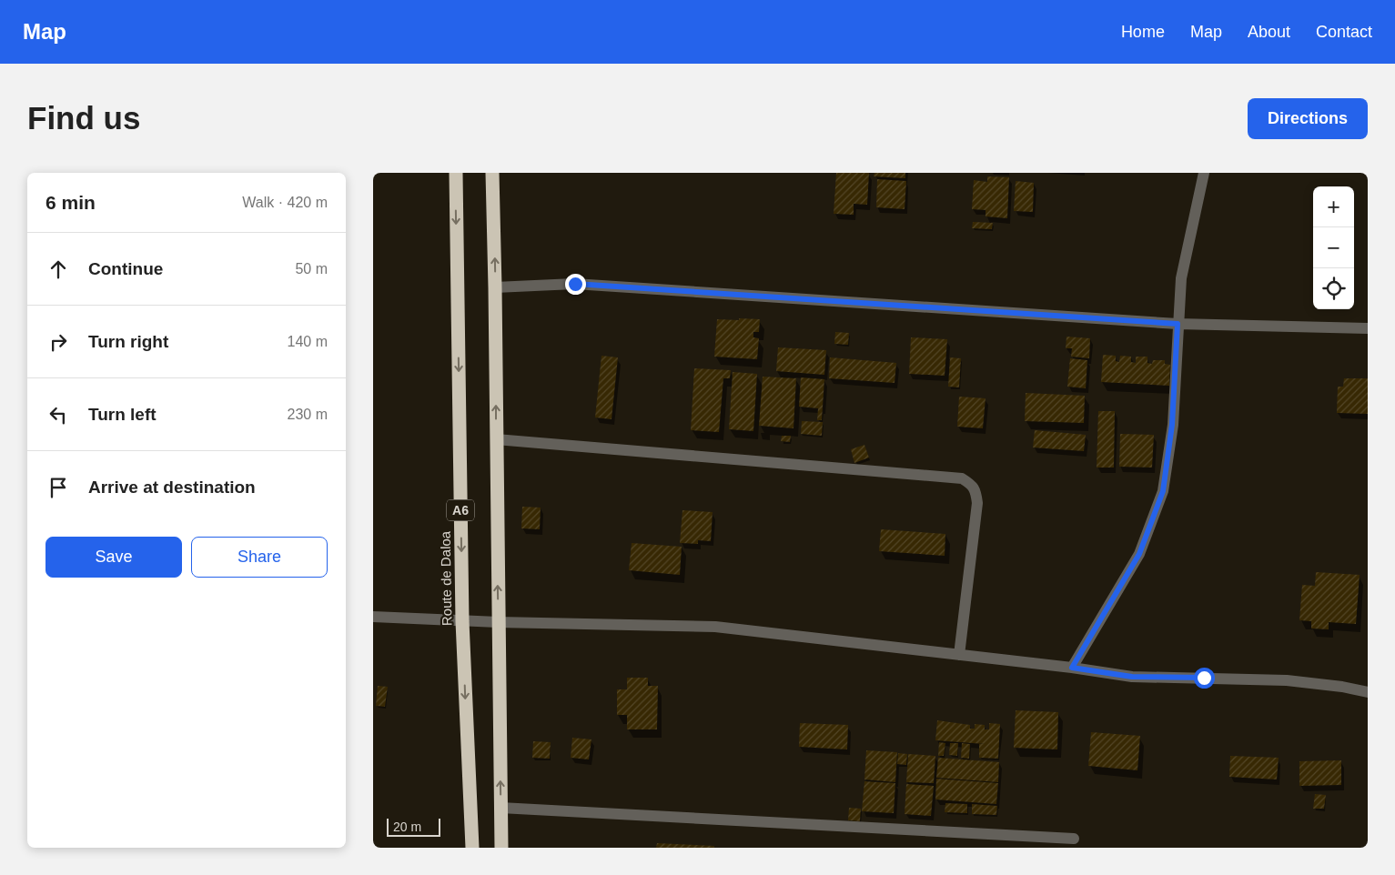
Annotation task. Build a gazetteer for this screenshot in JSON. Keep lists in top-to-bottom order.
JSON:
{
  "streets": {
    "highway": ["A6", "Route de Daloa"]
  },
  "scale_bar": "20 m",
  "page": {
    "header": "Map",
    "nav": [
      "Home",
      "Map",
      "About",
      "Contact"
    ],
    "buttons": [
      "Directions",
      ["Save", "Share"]
    ],
    "title": "Find us",
    "heading": ["6 min", "Walk · 420 m"],
    "map_buttons": ["+", "−"],
    "list": [
      ["Continue", "50 m"],
      ["Turn right", "140 m"],
      ["Turn left", "230 m"],
      "Arrive at destination"
    ],
    "scale": "20 m"
  }
}
